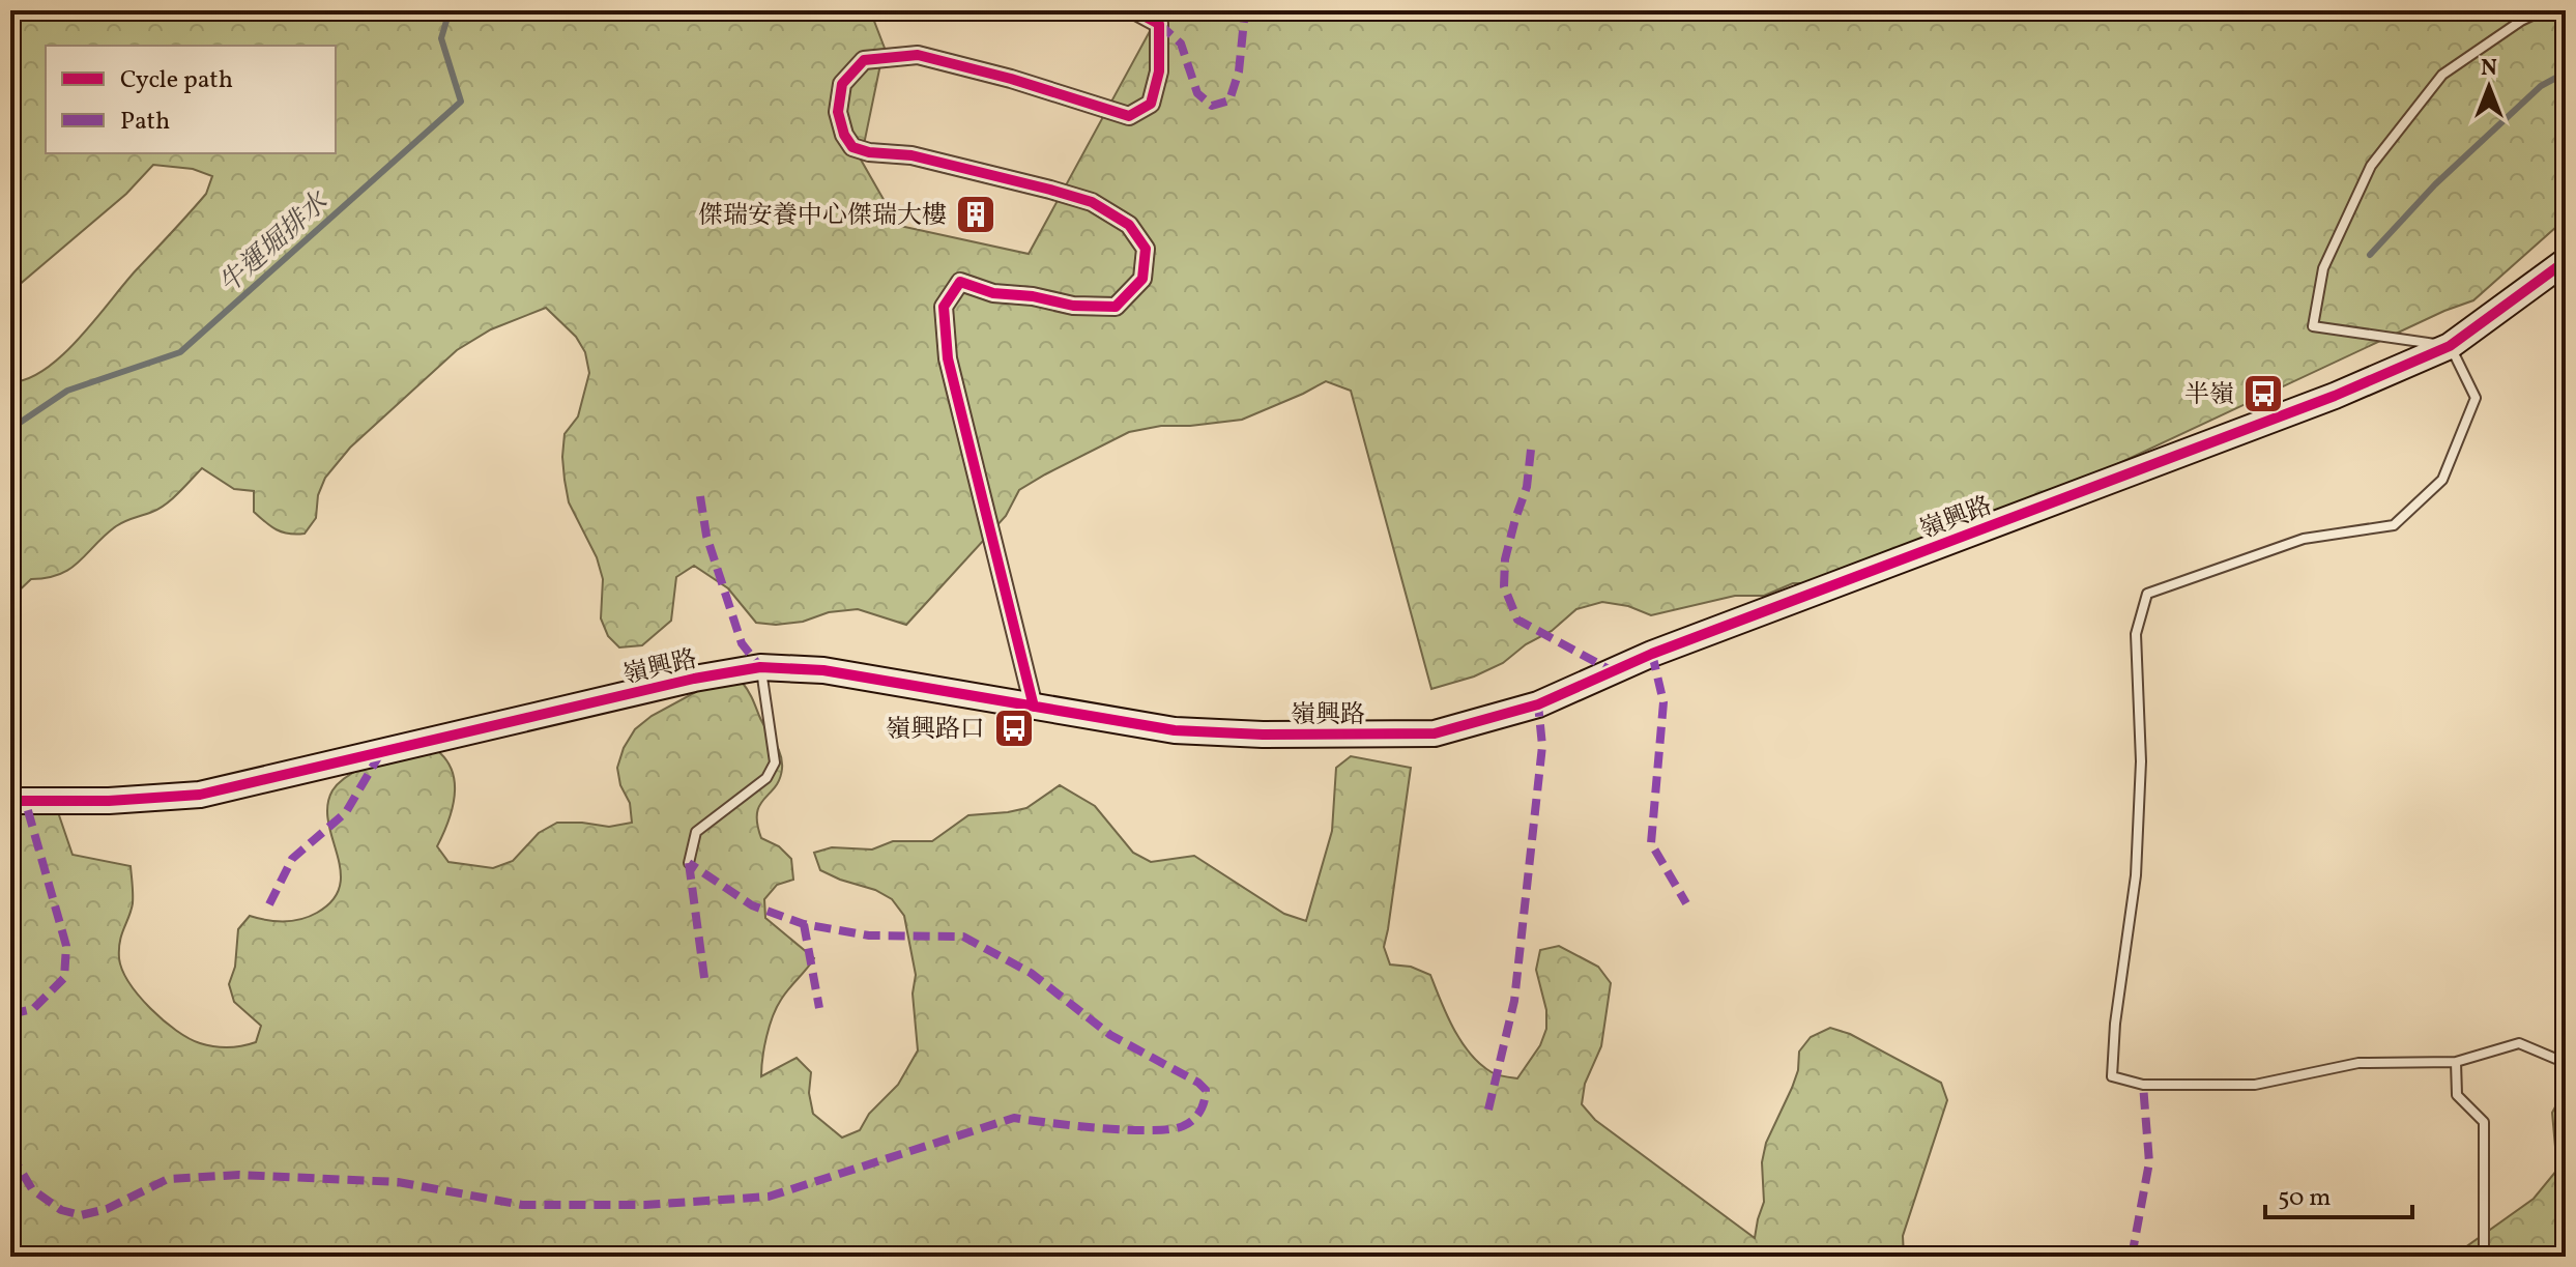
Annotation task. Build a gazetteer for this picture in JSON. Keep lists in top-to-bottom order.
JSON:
{
  "streets": {
    "main road": ["嶺興路"]
  },
  "water": ["牛運堀排水"],
  "places": {
    "building": ["傑瑞安養中心傑瑞大樓"],
    "bus stop": ["半嶺", "嶺興路口"]
  },
  "legend": ["Cycle path", "Path"],
  "scale_bar": "50 m",
  "north": "top"
}
